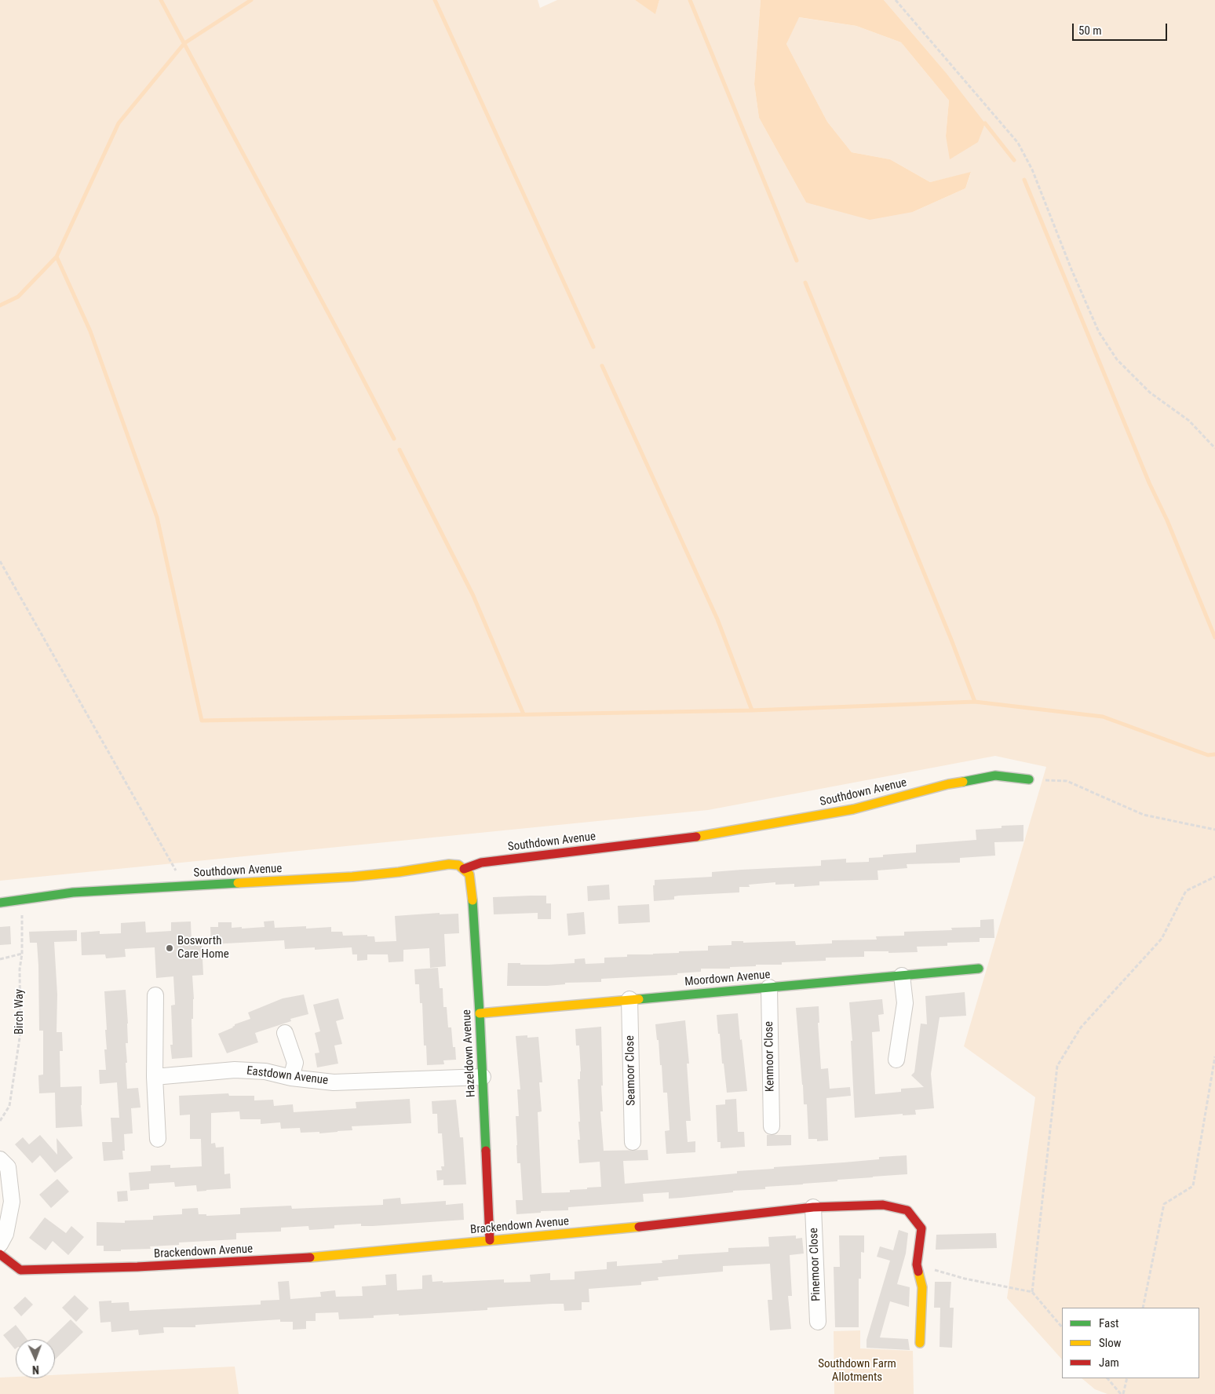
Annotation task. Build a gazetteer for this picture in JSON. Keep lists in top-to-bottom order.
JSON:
{
  "streets": {
    "street": [
      "Southdown Avenue",
      "Moordown Avenue",
      "Hazeldown Avenue",
      "Kenmoor Close",
      "Seamoor Close",
      "Eastdown Avenue",
      "Brackendown Avenue",
      "Pinemoor Close"
    ],
    "path": ["Birch Way"]
  },
  "crossings": [
    ["Southdown Avenue", "Birch Way"],
    ["Southdown Avenue", "Hazeldown Avenue"],
    ["Moordown Avenue", "Hazeldown Avenue"],
    ["Moordown Avenue", "Kenmoor Close"],
    ["Moordown Avenue", "Seamoor Close"],
    ["Hazeldown Avenue", "Eastdown Avenue"],
    ["Hazeldown Avenue", "Brackendown Avenue"],
    ["Brackendown Avenue", "Pinemoor Close"]
  ],
  "parks": ["Southdown Farm Allotments"],
  "places": ["Bosworth Care Home"],
  "legend": ["Fast", "Slow", "Jam"],
  "scale_bar": "50 m",
  "north": "bottom"
}
